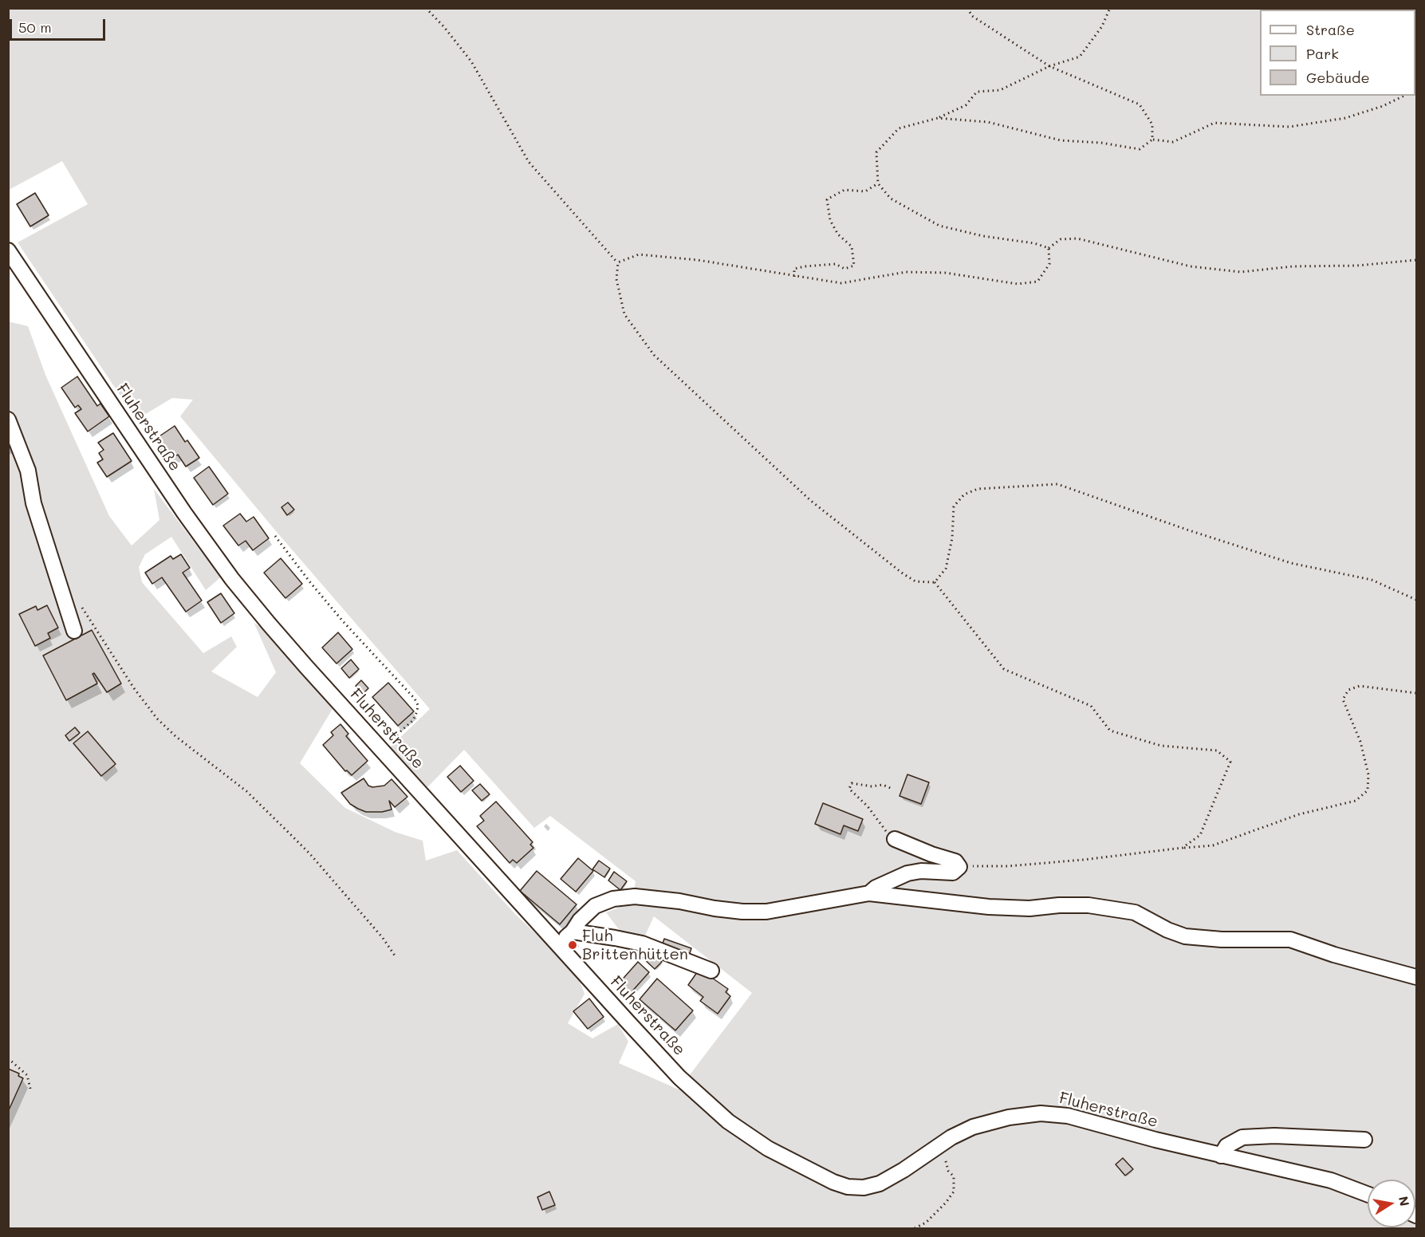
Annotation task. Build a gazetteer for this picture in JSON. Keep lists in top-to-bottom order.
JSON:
{
  "streets": {
    "street": ["Fluherstraße"]
  },
  "places": ["Fluh Brittenhütten"],
  "legend": ["Straße", "Park", "Gebäude"],
  "scale_bar": "50 m",
  "north": "right"
}
